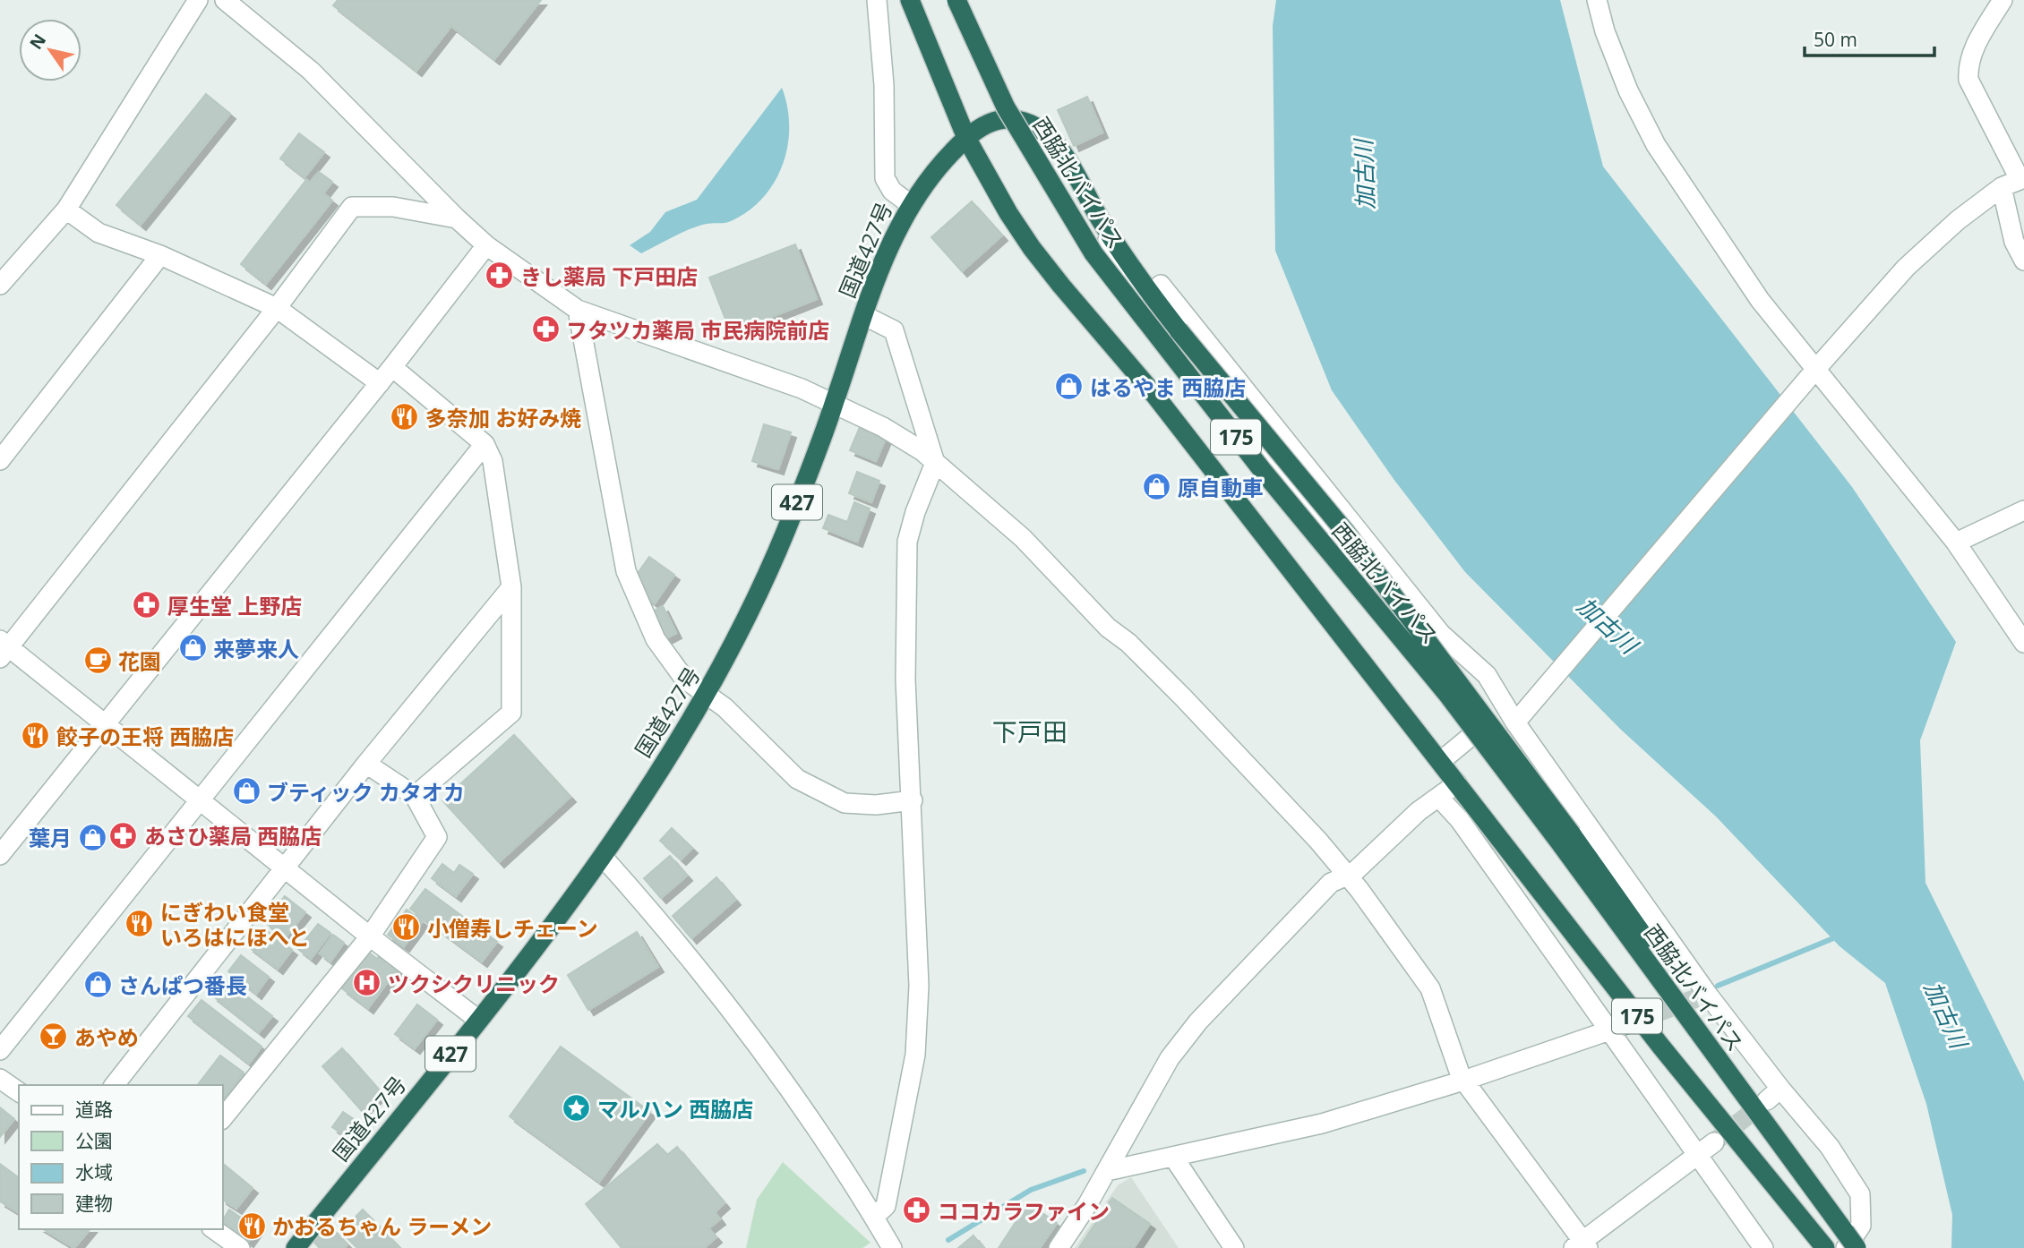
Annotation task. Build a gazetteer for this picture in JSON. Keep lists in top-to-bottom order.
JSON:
{
  "streets": {
    "highway": [
      "西脇北バイパス",
      "国道427号",
      "175",
      "427"
    ]
  },
  "crossings": [
    ["西脇北バイパス", "175"],
    ["国道427号", "175"]
  ],
  "districts": ["下戸田"],
  "water": ["加古川"],
  "places": {
    "pharmacy": [
      "きし薬局 下戸田店",
      "フタツカ薬局 市民病院前店",
      "厚生堂 上野店",
      "あさひ薬局 西脇店",
      "ココカラファイン"
    ],
    "shop": [
      "はるやま 西脇店",
      "原自動車",
      "来夢来人",
      "ブティック カタオカ",
      "葉月",
      "さんぱつ番長"
    ],
    "restaurant": [
      "多奈加 お好み焼",
      "餃子の王将 西脇店",
      "にぎわい食堂 いろはにほへと",
      "小僧寿しチェーン",
      "かおるちゃん ラーメン"
    ],
    "cafe": ["花園"],
    "hospital": ["ツクシクリニック"],
    "bar": ["あやめ"],
    "place": ["マルハン 西脇店"]
  },
  "legend": [
    "道路",
    "公園",
    "水域",
    "建物"
  ],
  "scale_bar": "50 m",
  "north": "top left"
}
